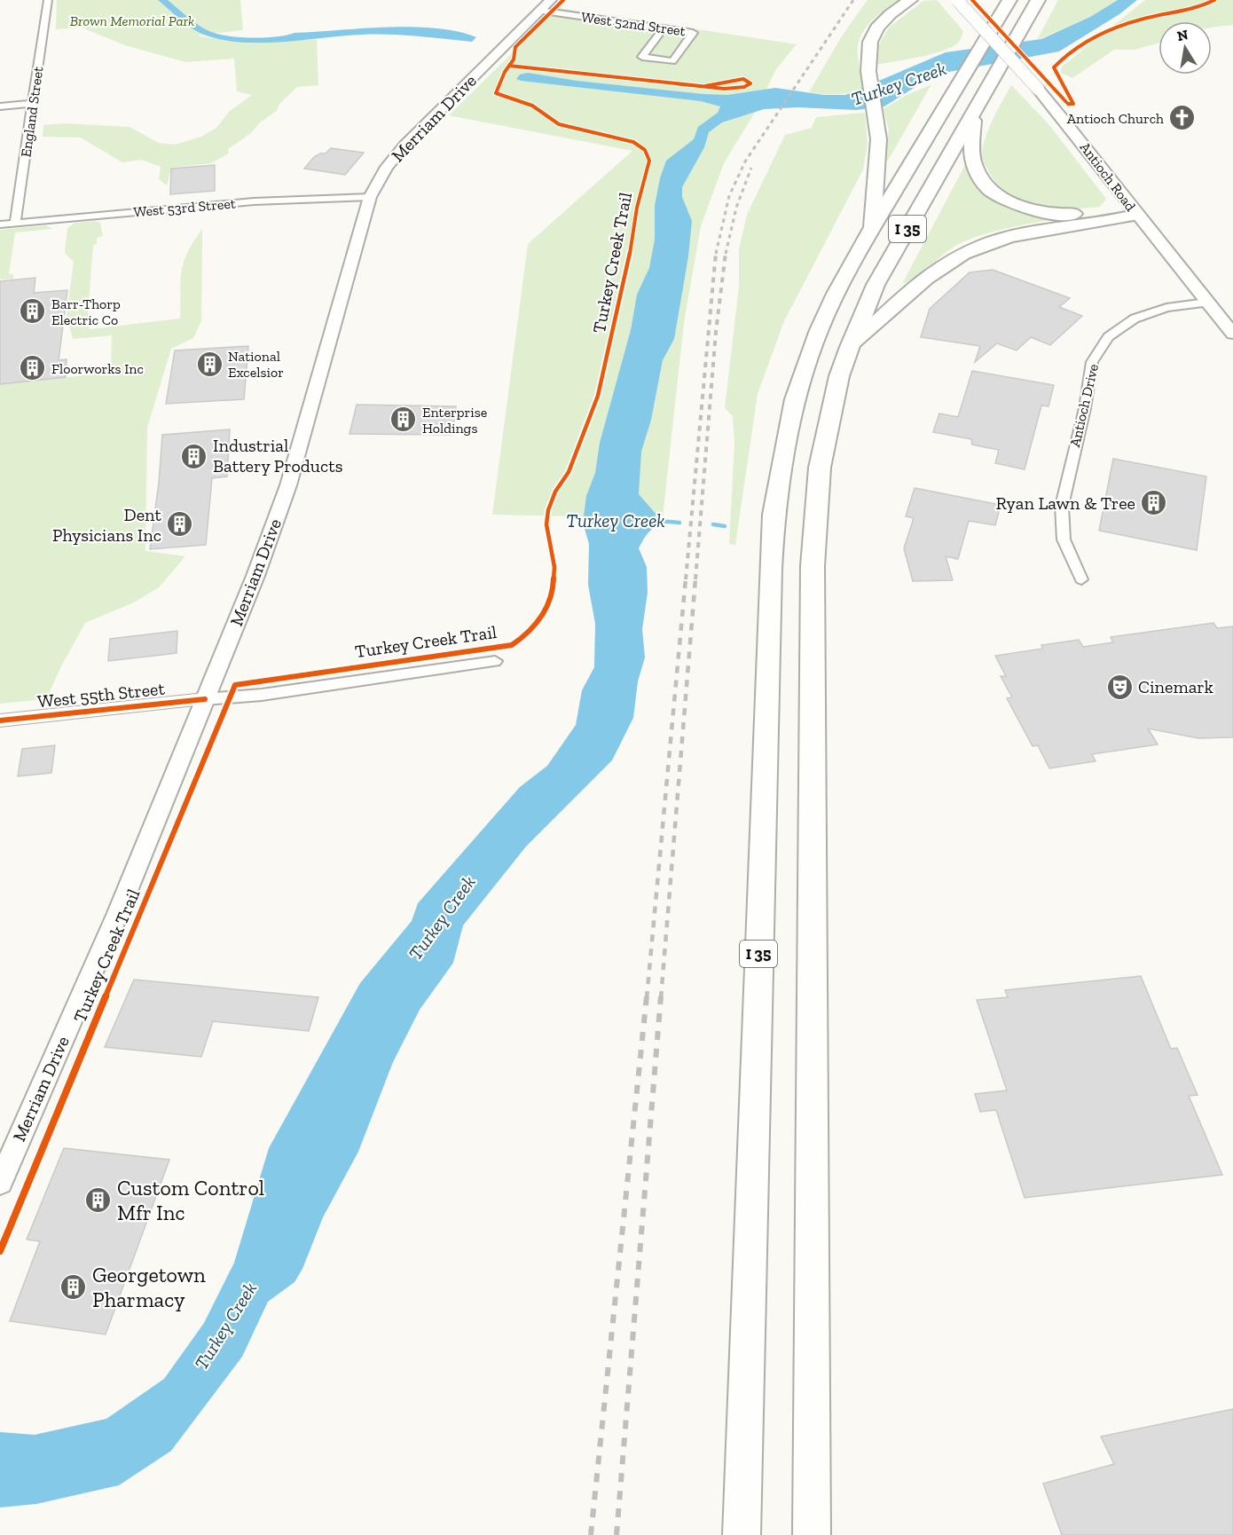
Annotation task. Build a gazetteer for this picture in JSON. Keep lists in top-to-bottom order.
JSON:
{
  "streets": {
    "highway": ["I 35"],
    "main road": ["Merriam Drive", "Antioch Road"],
    "street": [
      "West 52nd Street",
      "England Street",
      "West 53rd Street",
      "Antioch Drive",
      "West 55th Street"
    ],
    "cycle path": ["Turkey Creek Trail"]
  },
  "crossings": [
    ["West 52nd Street", "Merriam Drive"],
    ["England Street", "West 53rd Street"],
    ["Merriam Drive", "West 53rd Street"],
    ["Merriam Drive", "West 55th Street"],
    ["Antioch Road", "Antioch Drive"]
  ],
  "water": ["Turkey Creek"],
  "parks": ["Brown Memorial Park"],
  "places": {
    "church": ["Antioch Church"],
    "building": [
      "Barr-Thorp Electric Co",
      "National Excelsior",
      "Floorworks Inc",
      "Enterprise Holdings",
      "Industrial Battery Products",
      "Ryan Lawn & Tree",
      "Dent Physicians Inc",
      "Custom Control Mfr Inc",
      "Georgetown Pharmacy"
    ],
    "theatre": ["Cinemark"]
  },
  "north": "top"
}
